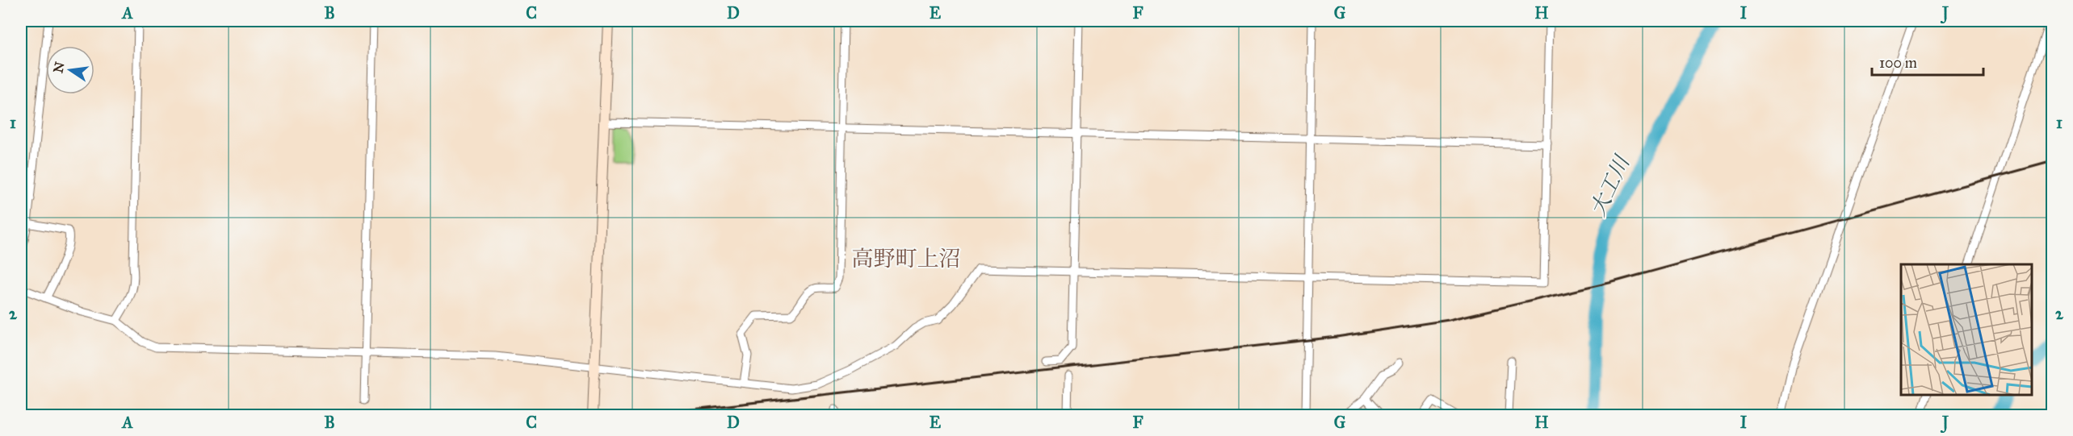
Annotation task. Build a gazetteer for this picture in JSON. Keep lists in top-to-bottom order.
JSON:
{
  "districts": ["高野町上沼"],
  "water": ["大工川"],
  "scale_bar": "100 m",
  "north": "left",
  "grid": {
    "columns": [
      "A",
      "B",
      "C",
      "D",
      "E",
      "F",
      "G",
      "H",
      "I",
      "J"
    ],
    "rows": ["1", "2"]
  }
}
